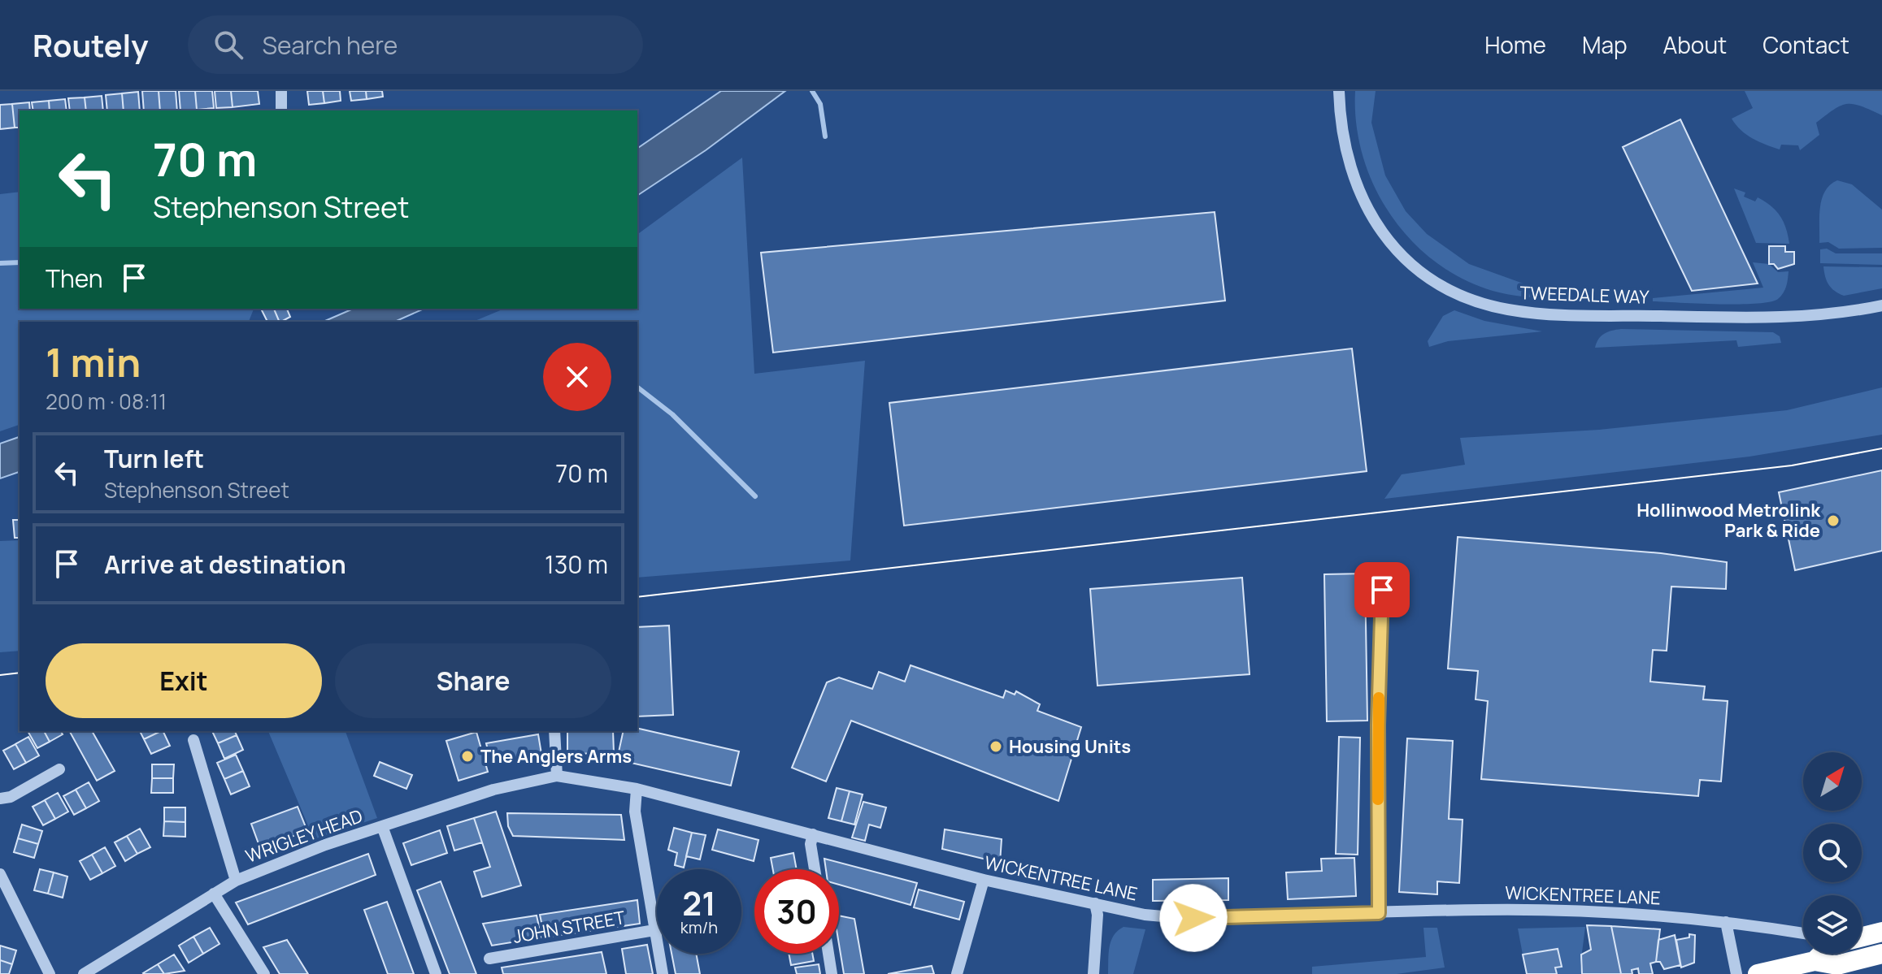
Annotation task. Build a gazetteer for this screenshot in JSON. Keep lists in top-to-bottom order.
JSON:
{
  "streets": {
    "street": [
      "TWEEDALE WAY",
      "WRIGLEY HEAD",
      "WICKENTREE LANE",
      "JOHN STREET"
    ]
  },
  "crossings": [
    ["WRIGLEY HEAD", "WICKENTREE LANE"]
  ],
  "places": ["Hollinwood Metrolink Park & Ride", "Housing Units", "The Anglers Arms"],
  "north": "top right",
  "page": {
    "header": "Routely",
    "search": "Search here",
    "nav": [
      "Home",
      "Map",
      "About",
      "Contact"
    ],
    "turn": ["70 m", "Stephenson Street"],
    "then": "Then",
    "heading": ["1 min", "200 m · 08:11"],
    "list": [
      {
        "name": "Turn left",
        "note": "Stephenson Street",
        "value": "70 m"
      },
      {
        "name": "Arrive at destination",
        "value": "130 m"
      }
    ],
    "buttons": ["Exit", "Share"],
    "speed": "21 km/h",
    "limit": "30"
  }
}
